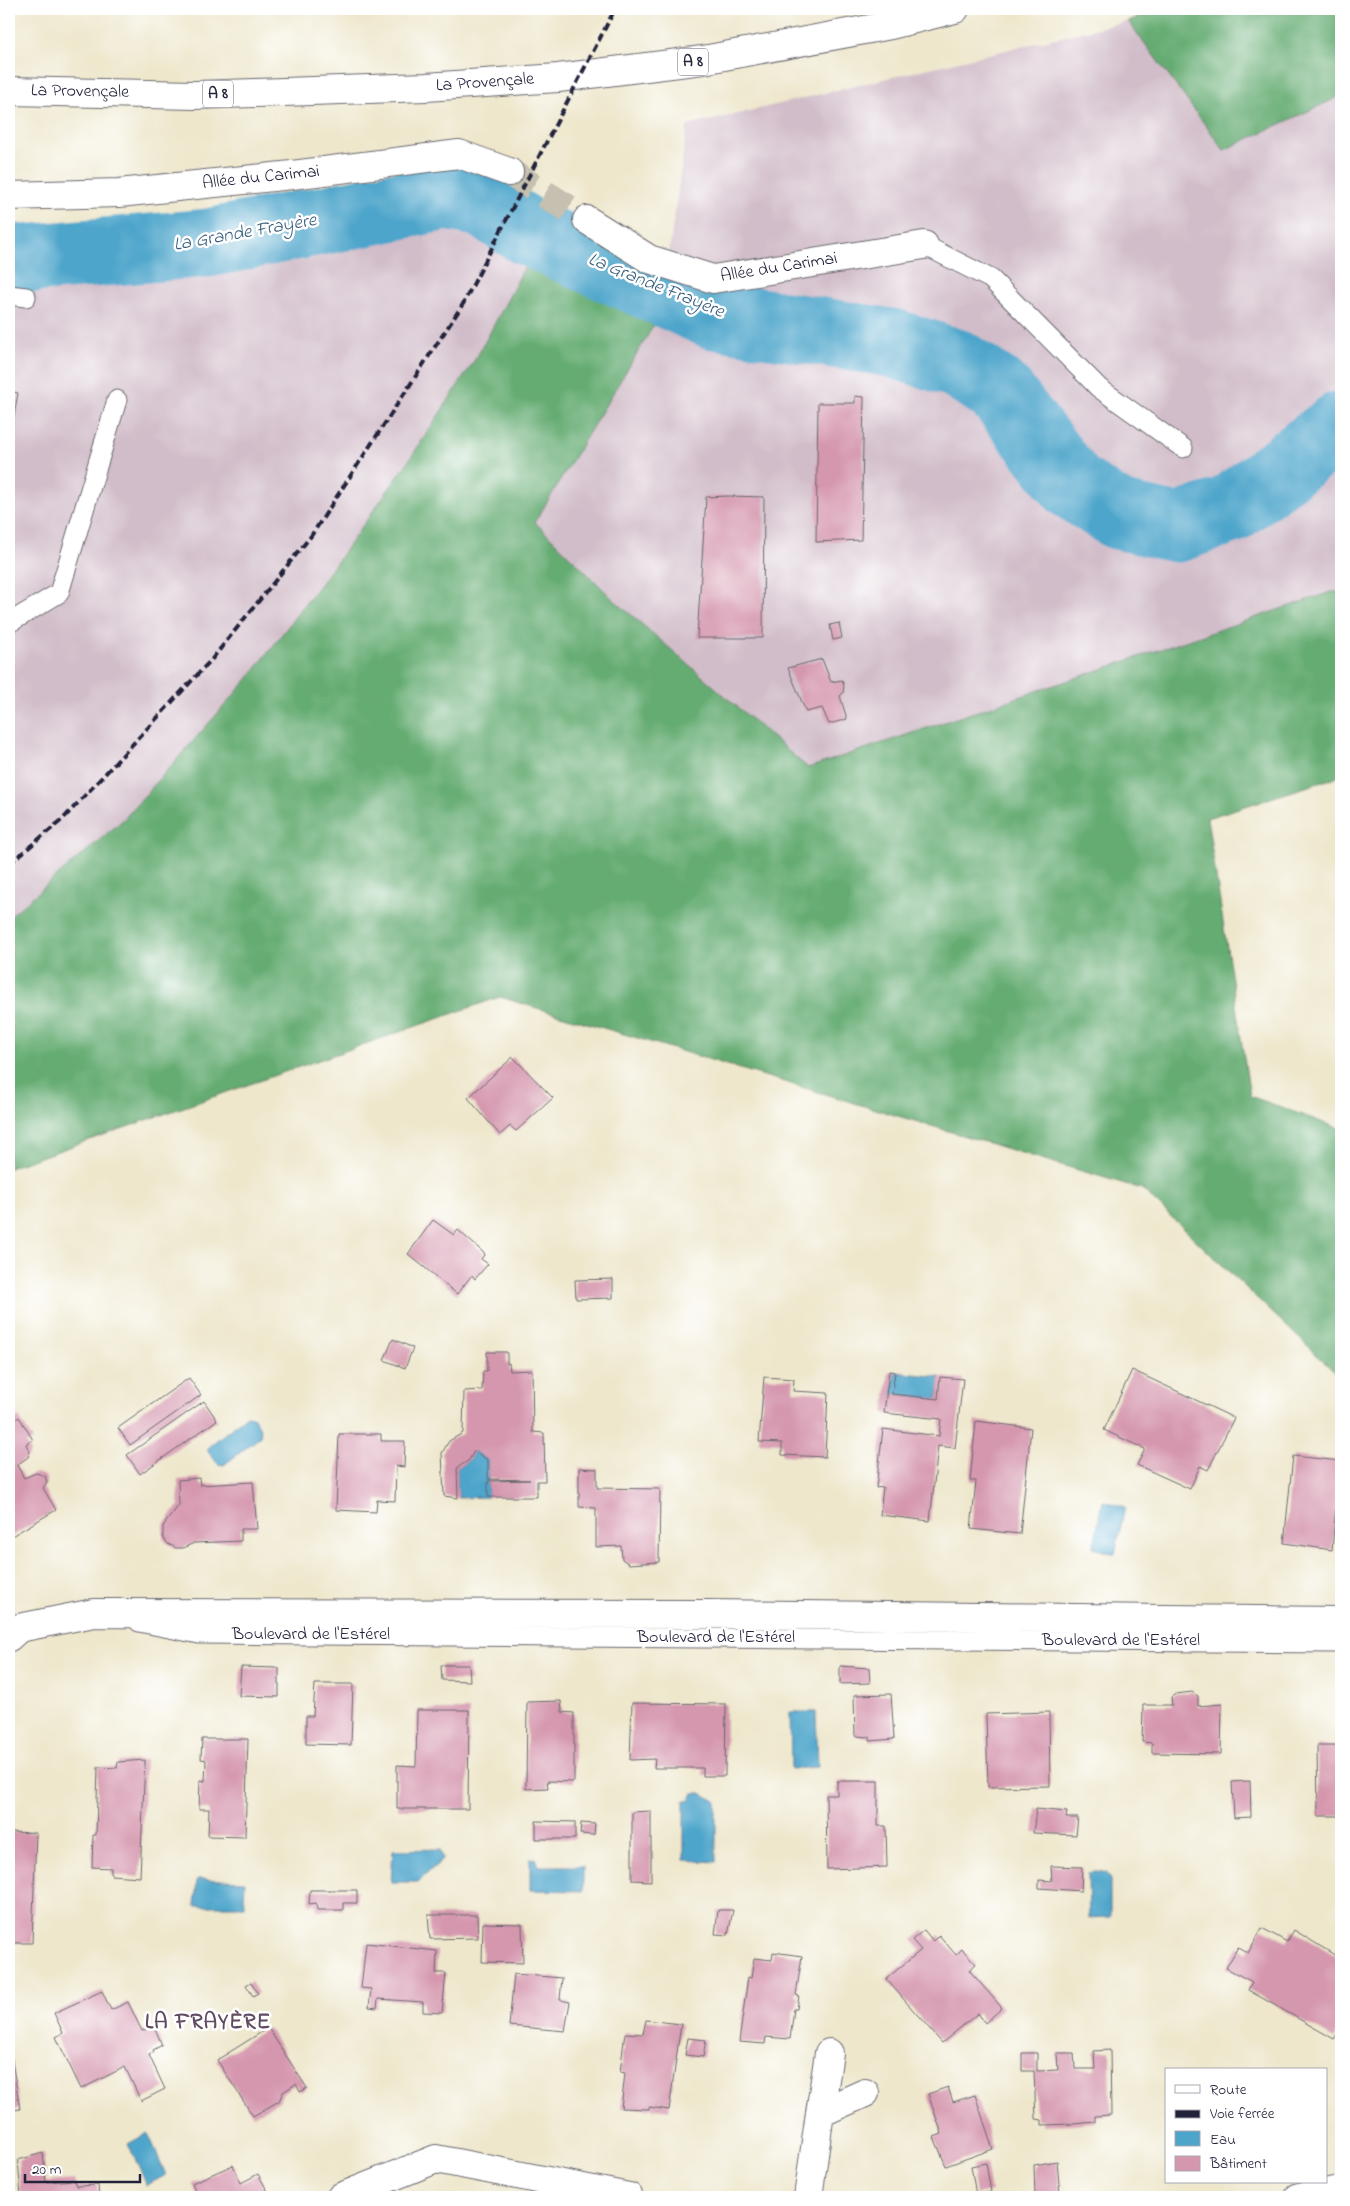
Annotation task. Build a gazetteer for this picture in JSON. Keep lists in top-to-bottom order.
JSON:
{
  "streets": {
    "main road": [
      "A 8",
      "La Provençale",
      "Allée du Carimai",
      "Boulevard de l'Estérel"
    ]
  },
  "districts": ["LA FRAYÈRE"],
  "water": ["La Grande Frayère"],
  "legend": [
    "Route",
    "Voie ferrée",
    "Eau",
    "Bâtiment"
  ],
  "scale_bar": "20 m"
}
